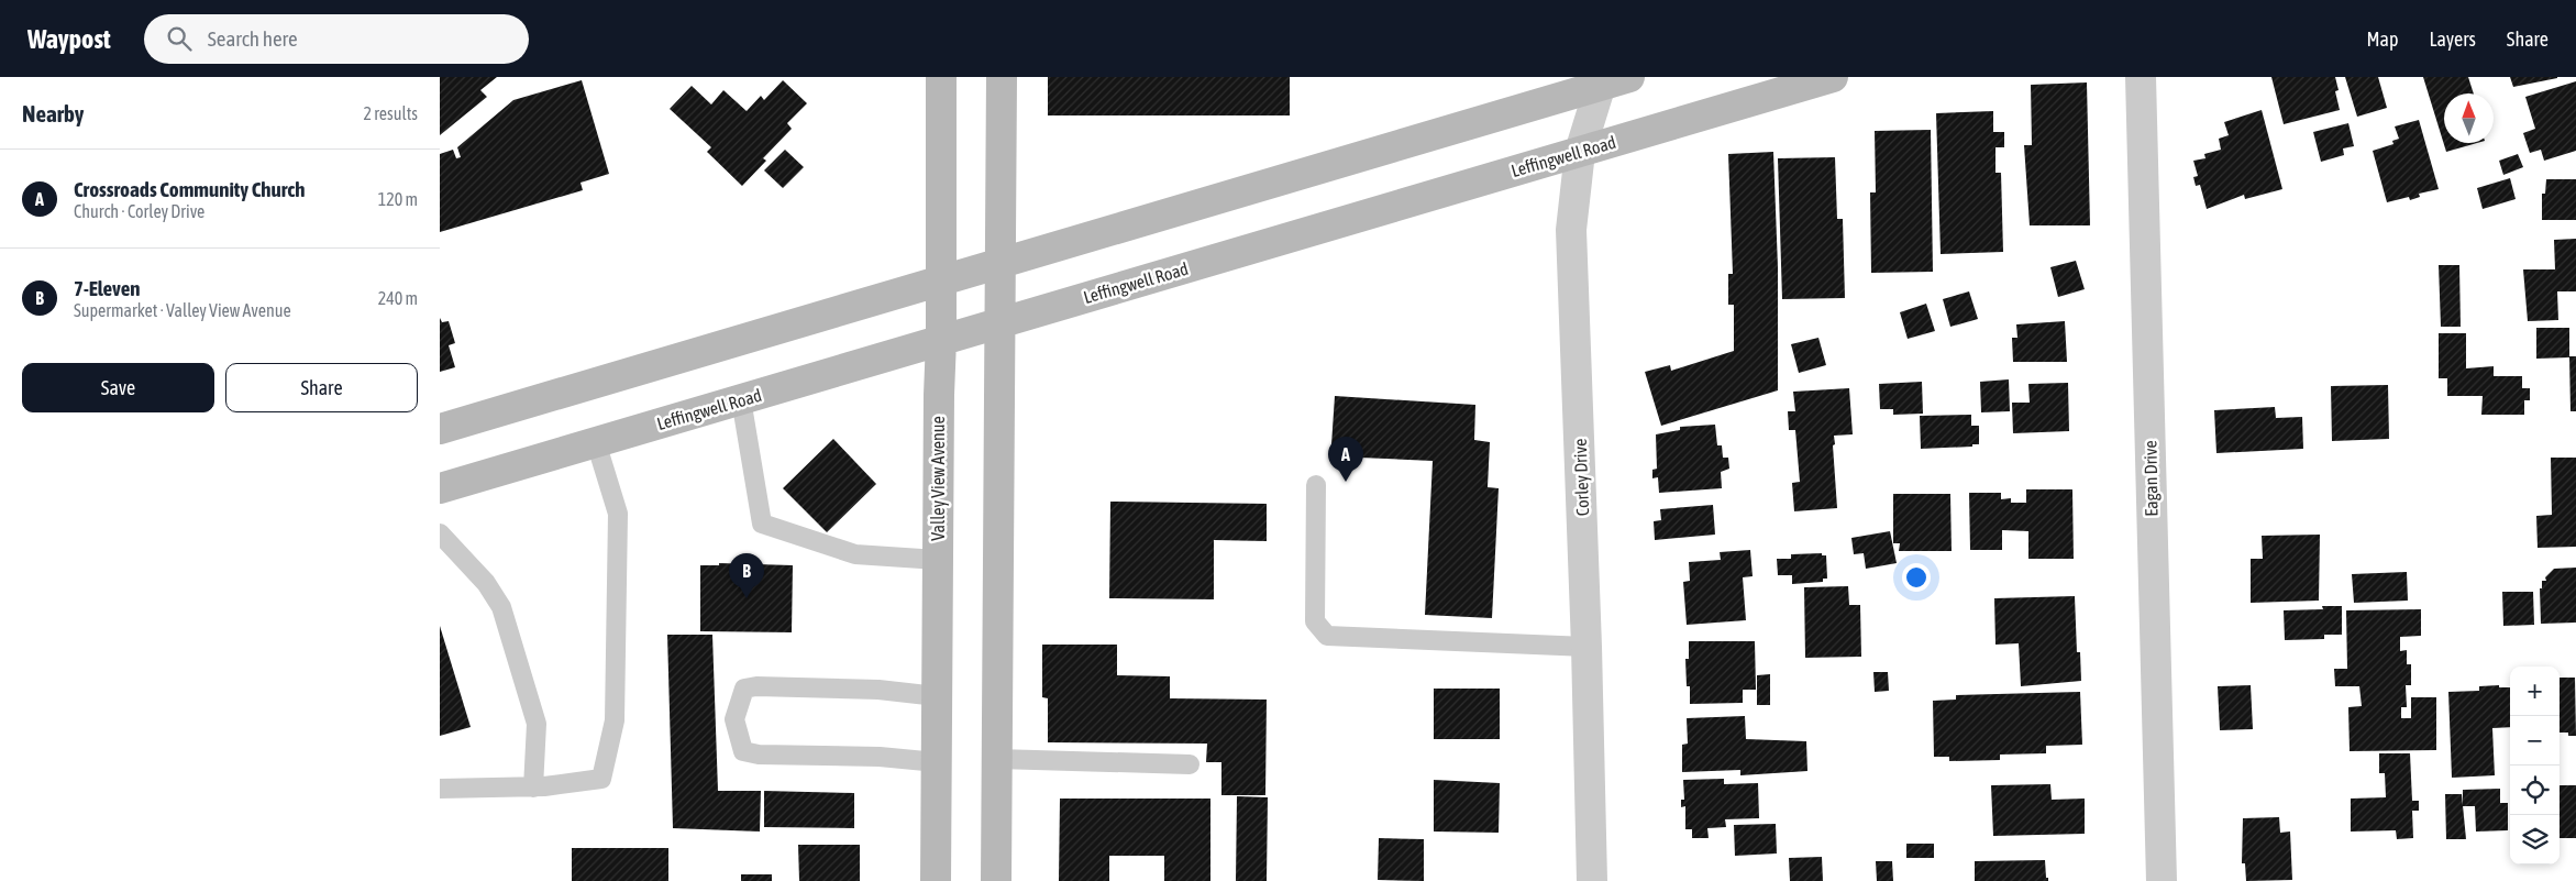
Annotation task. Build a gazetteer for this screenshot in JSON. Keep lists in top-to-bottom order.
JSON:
{
  "streets": {
    "main road": ["Leffingwell Road", "Valley View Avenue"],
    "street": ["Corley Drive", "Eagan Drive"]
  },
  "crossings": [
    ["Leffingwell Road", "Corley Drive"],
    ["Leffingwell Road", "Valley View Avenue"]
  ],
  "north": "top",
  "page": {
    "header": "Waypost",
    "search": "Search here",
    "nav": ["Map", "Layers", "Share"],
    "heading": ["Nearby", "2 results"],
    "list": [
      {
        "mark": "A",
        "name": "Crossroads Community Church",
        "note": "Church · Corley Drive",
        "value": "120 m"
      },
      {
        "mark": "B",
        "name": "7-Eleven",
        "note": "Supermarket · Valley View Avenue",
        "value": "240 m"
      }
    ],
    "buttons": ["Save", "Share"],
    "pins": ["A", "B"],
    "map_buttons": ["+", "−"]
  }
}
